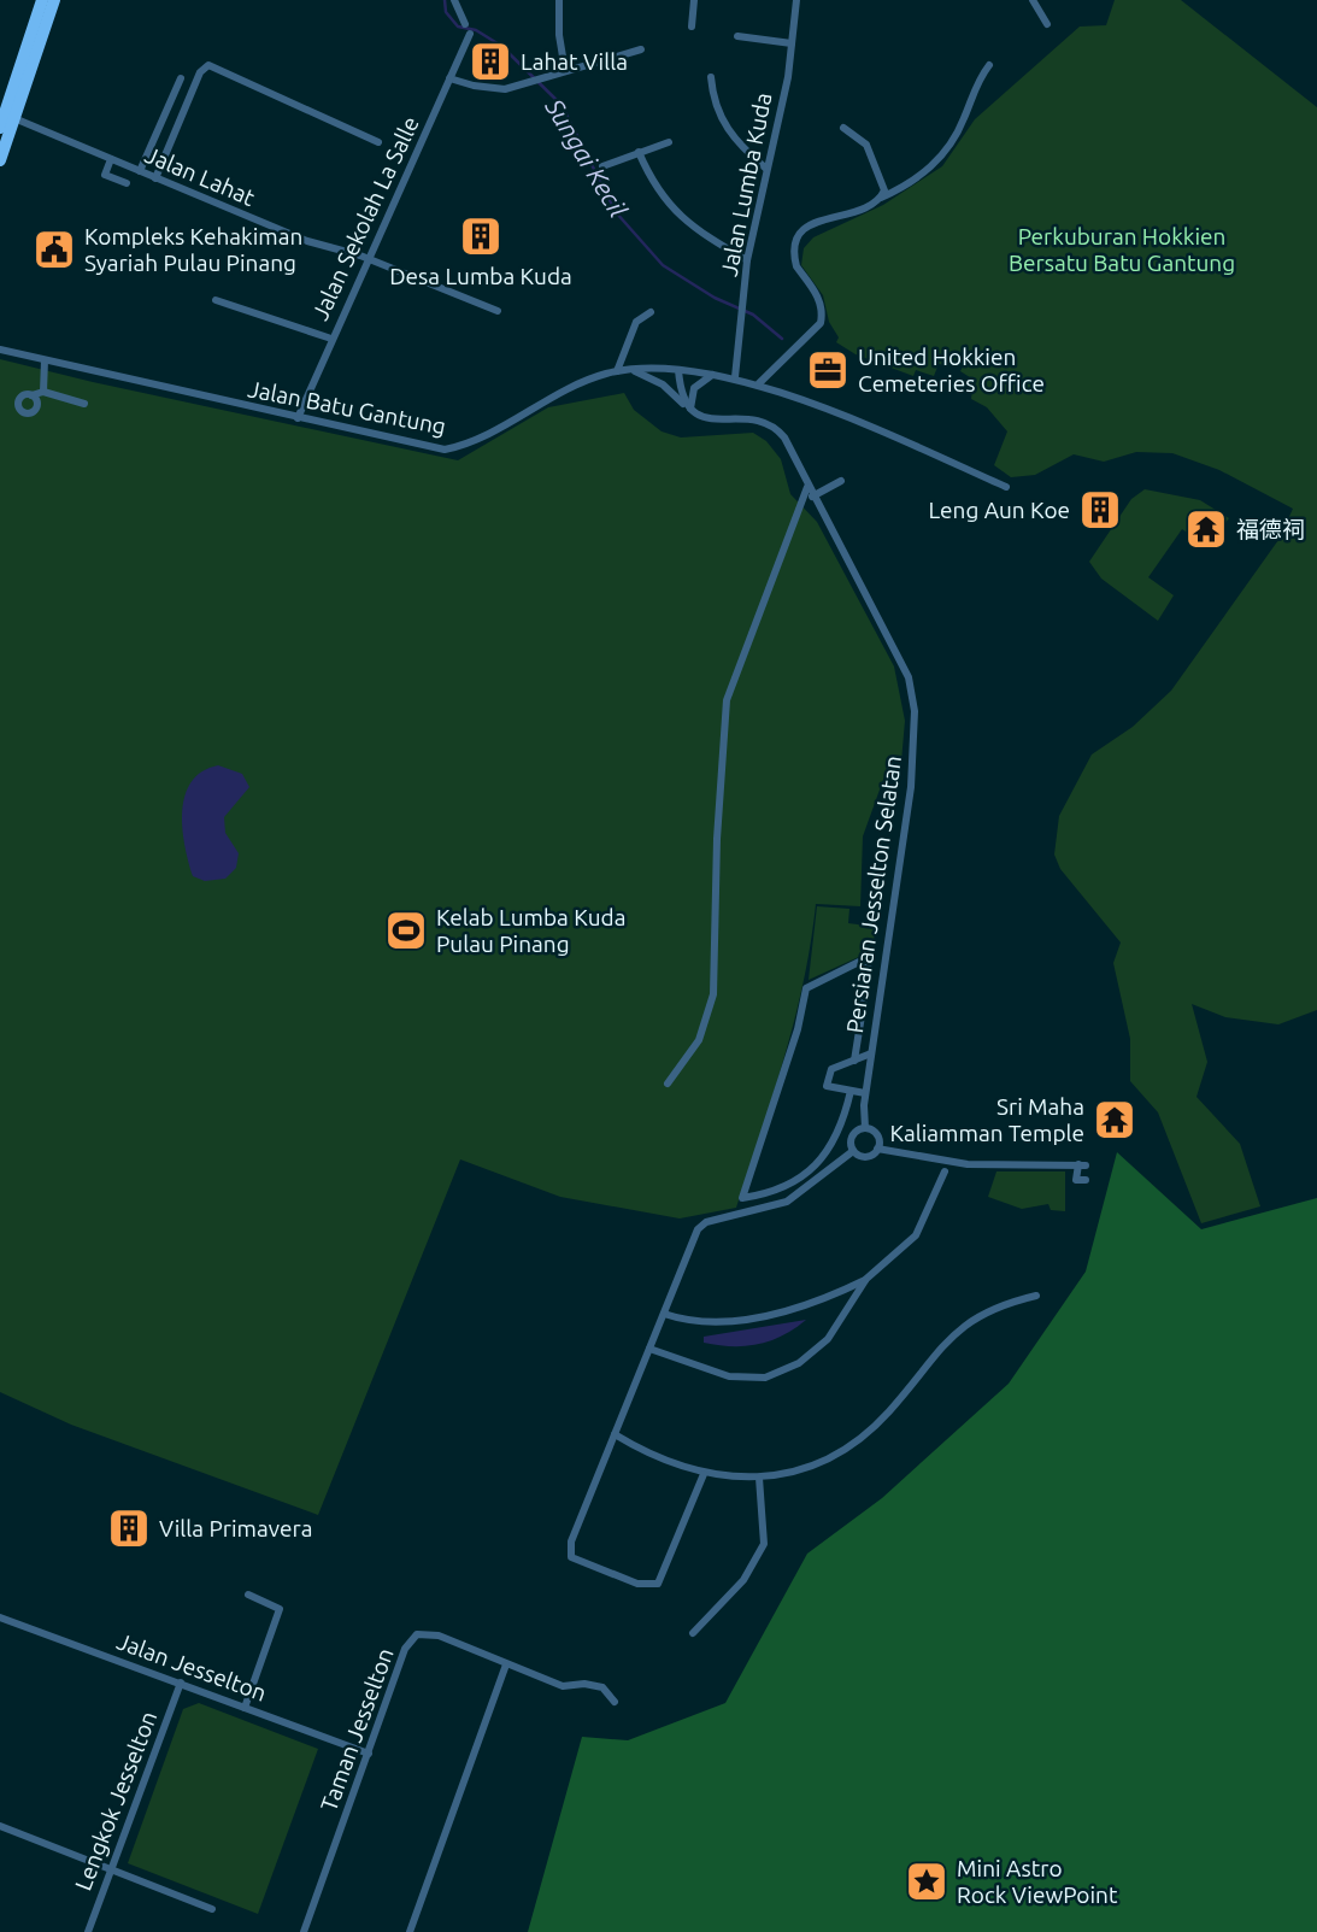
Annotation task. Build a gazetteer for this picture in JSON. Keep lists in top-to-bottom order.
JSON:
{
  "streets": {
    "street": [
      "Jalan Lahat",
      "Jalan Lumba Kuda",
      "Jalan Sekolah La Salle",
      "Jalan Batu Gantung",
      "Persiaran Jesselton Selatan",
      "Jalan Jesselton",
      "Taman Jesselton",
      "Lengkok Jesselton"
    ]
  },
  "crossings": [
    ["Jalan Lahat", "Jalan Sekolah La Salle"],
    ["Jalan Lumba Kuda", "Jalan Batu Gantung"],
    ["Jalan Sekolah La Salle", "Jalan Batu Gantung"],
    ["Jalan Jesselton", "Taman Jesselton"],
    ["Jalan Jesselton", "Lengkok Jesselton"]
  ],
  "water": ["Sungai Kecil"],
  "parks": ["Perkuburan Hokkien Bersatu Batu Gantung"],
  "places": {
    "building": [
      "Lahat Villa",
      "Desa Lumba Kuda",
      "Leng Aun Koe",
      "Villa Primavera"
    ],
    "public building": ["Kompleks Kehakiman Syariah Pulau Pinang"],
    "office": ["United Hokkien Cemeteries Office"],
    "temple": ["福德祠", "Sri Maha Kaliamman Temple"],
    "sports": ["Kelab Lumba Kuda Pulau Pinang"],
    "place": ["Mini Astro Rock ViewPoint"]
  }
}
